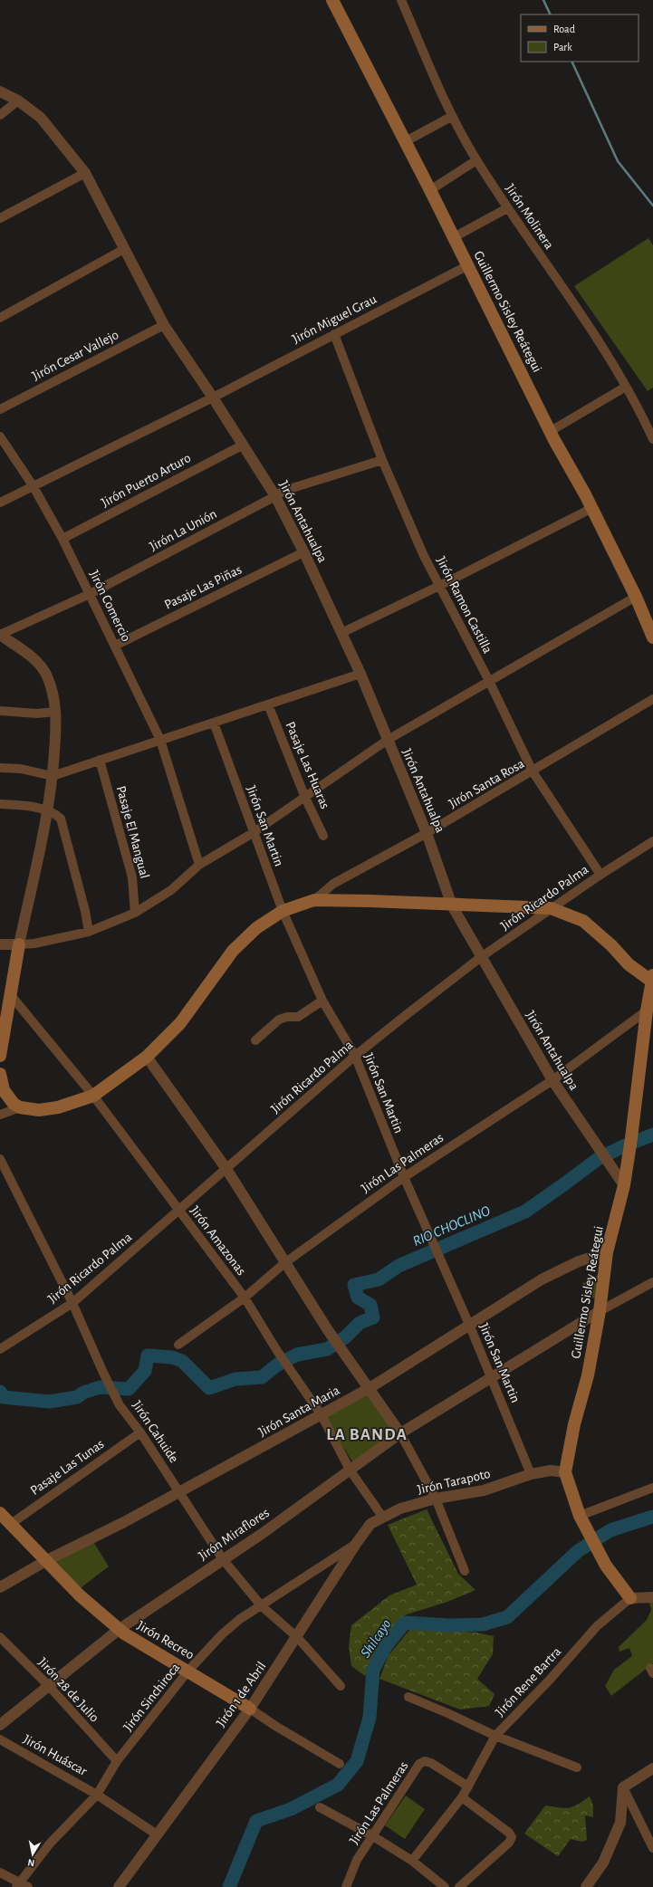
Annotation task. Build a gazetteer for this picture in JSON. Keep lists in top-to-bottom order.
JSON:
{
  "streets": {
    "main road": ["Guillermo Sisley Reátegui", "Jirón Recreo"],
    "street": [
      "Jirón Molinera",
      "Jirón Miguel Grau",
      "Jirón Cesar Vallejo",
      "Jirón Puerto Arturo",
      "Jirón Antahualpa",
      "Jirón La Unión",
      "Pasaje Las Piñas",
      "Jirón Ramon Castilla",
      "Jirón Comercio",
      "Pasaje Las Huaras",
      "Jirón Santa Rosa",
      "Jirón San Martin",
      "Pasaje El Mangual",
      "Jirón Ricardo Palma",
      "Jirón Las Palmeras",
      "Jirón Amazonas",
      "Jirón Santa Maria",
      "Jirón Cahuide",
      "Pasaje Las Tunas",
      "Jirón Tarapoto",
      "Jirón Miraflores",
      "Jirón Rene Bartra",
      "Jirón 28 de Julio",
      "Jirón 1 de Abril",
      "Jirón Sinchiroca",
      "Jirón Huáscar"
    ]
  },
  "crossings": [
    ["Guillermo Sisley Reátegui", "Jirón Miguel Grau"],
    ["Guillermo Sisley Reátegui", "Jirón Antahualpa"],
    ["Guillermo Sisley Reátegui", "Jirón Las Palmeras"],
    ["Guillermo Sisley Reátegui", "Jirón Santa Maria"],
    ["Guillermo Sisley Reátegui", "Jirón Tarapoto"],
    ["Guillermo Sisley Reátegui", "Jirón Miraflores"],
    ["Guillermo Sisley Reátegui", "Jirón Rene Bartra"],
    ["Jirón Miguel Grau", "Jirón Antahualpa"],
    ["Jirón Miguel Grau", "Jirón Ramon Castilla"],
    ["Jirón Miguel Grau", "Jirón Comercio"],
    ["Jirón Cesar Vallejo", "Jirón Antahualpa"],
    ["Jirón Puerto Arturo", "Jirón Antahualpa"],
    ["Jirón Puerto Arturo", "Jirón Comercio"],
    ["Jirón Antahualpa", "Jirón La Unión"],
    ["Jirón Antahualpa", "Pasaje Las Piñas"],
    ["Jirón Antahualpa", "Jirón Santa Rosa"],
    ["Jirón Antahualpa", "Jirón Ricardo Palma"],
    ["Jirón Antahualpa", "Jirón Las Palmeras"],
    ["Jirón La Unión", "Jirón Ramon Castilla"],
    ["Jirón La Unión", "Jirón Comercio"],
    ["Pasaje Las Piñas", "Jirón Comercio"],
    ["Jirón Ramon Castilla", "Jirón Santa Rosa"],
    ["Jirón Ramon Castilla", "Jirón Ricardo Palma"],
    ["Jirón San Martin", "Jirón Ricardo Palma"],
    ["Jirón San Martin", "Jirón Las Palmeras"],
    ["Jirón San Martin", "Jirón Santa Maria"],
    ["Jirón San Martin", "Jirón Tarapoto"],
    ["Jirón San Martin", "Jirón Miraflores"],
    ["Jirón Ricardo Palma", "Jirón Amazonas"],
    ["Jirón Ricardo Palma", "Jirón Cahuide"],
    ["Jirón Las Palmeras", "Jirón Amazonas"],
    ["Jirón Las Palmeras", "Jirón Rene Bartra"],
    ["Jirón Amazonas", "Jirón Santa Maria"],
    ["Jirón Amazonas", "Jirón Tarapoto"],
    ["Jirón Amazonas", "Jirón Miraflores"],
    ["Jirón Amazonas", "Jirón 1 de Abril"],
    ["Jirón Santa Maria", "Jirón Cahuide"],
    ["Jirón Santa Maria", "Jirón Recreo"],
    ["Jirón Cahuide", "Pasaje Las Tunas"],
    ["Jirón Cahuide", "Jirón Miraflores"],
    ["Jirón Cahuide", "Jirón 1 de Abril"],
    ["Jirón Cahuide", "Jirón Sinchiroca"],
    ["Pasaje Las Tunas", "Jirón Recreo"],
    ["Jirón Tarapoto", "Jirón 1 de Abril"],
    ["Jirón Miraflores", "Jirón Recreo"],
    ["Jirón Miraflores", "Jirón 28 de Julio"],
    ["Jirón Recreo", "Jirón 1 de Abril"],
    ["Jirón Recreo", "Jirón Sinchiroca"],
    ["Jirón 28 de Julio", "Jirón Sinchiroca"],
    ["Jirón 1 de Abril", "Jirón Sinchiroca"],
    ["Jirón 1 de Abril", "Jirón Huáscar"],
    ["Jirón Sinchiroca", "Jirón Huáscar"]
  ],
  "districts": ["LA BANDA"],
  "water": ["RIO CHOCLINO", "Shilcayo"],
  "legend": ["Road", "Park"],
  "north": "bottom"
}
